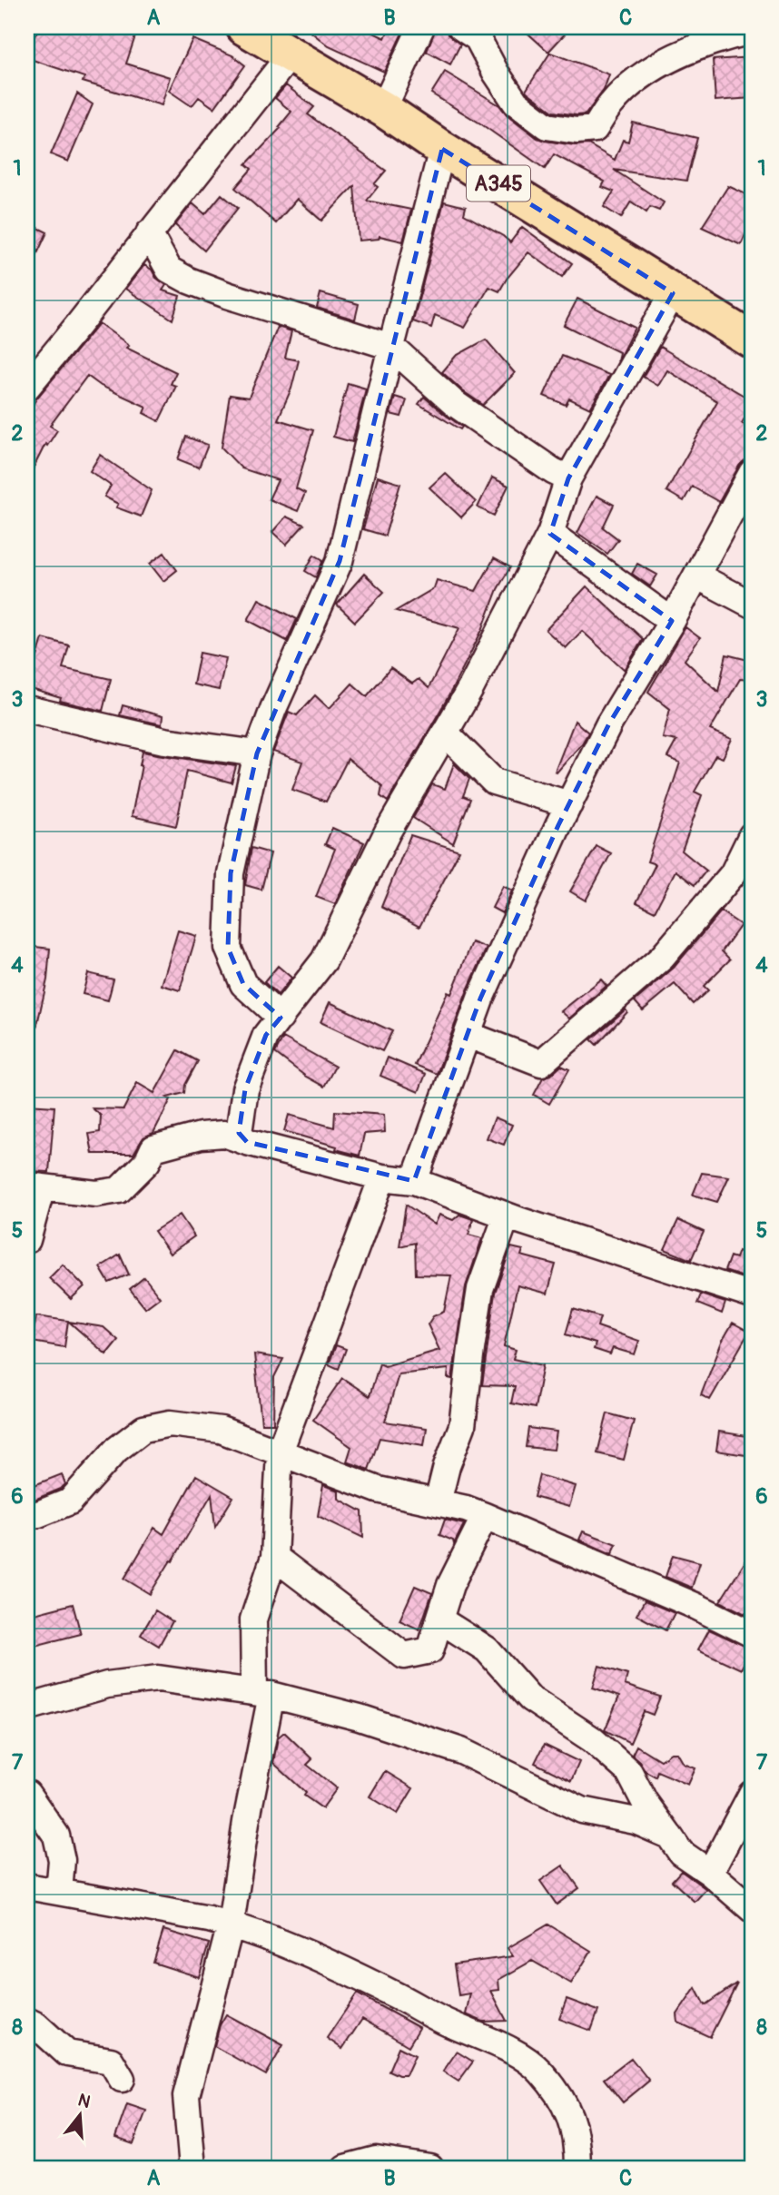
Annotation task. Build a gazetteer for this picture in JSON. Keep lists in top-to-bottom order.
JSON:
{
  "streets": {
    "highway": ["A345"]
  },
  "north": "top",
  "grid": {
    "columns": ["A", "B", "C"],
    "rows": [
      "1",
      "2",
      "3",
      "4",
      "5",
      "6",
      "7",
      "8"
    ]
  }
}
